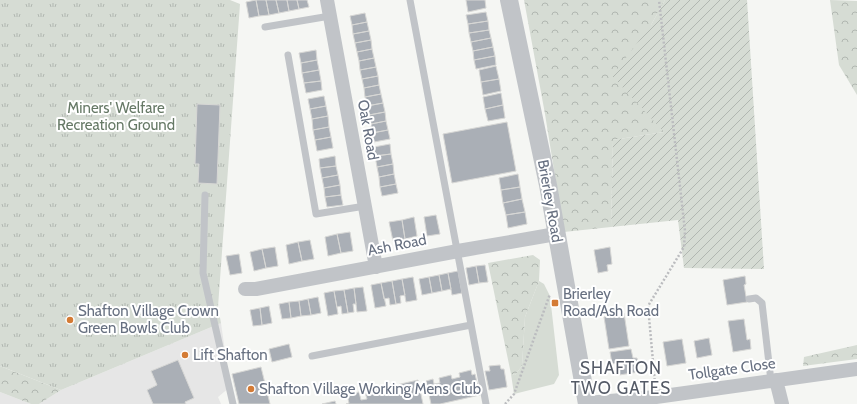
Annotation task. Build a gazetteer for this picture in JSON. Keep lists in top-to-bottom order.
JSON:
{
  "streets": {
    "street": [
      "Oak Road",
      "Brierley Road",
      "Ash Road",
      "Tollgate Close"
    ]
  },
  "crossings": [
    ["Oak Road", "Ash Road"],
    ["Brierley Road", "Ash Road"],
    ["Brierley Road", "Tollgate Close"]
  ],
  "districts": ["SHAFTON TWO GATES"],
  "parks": ["Miners' Welfare Recreation Ground"],
  "places": {
    "transit": ["Brierley Road/Ash Road"],
    "other": ["Shafton Village Crown Green Bowls Club", "Lift Shafton", "Shafton Village Working Mens Club"]
  }
}
